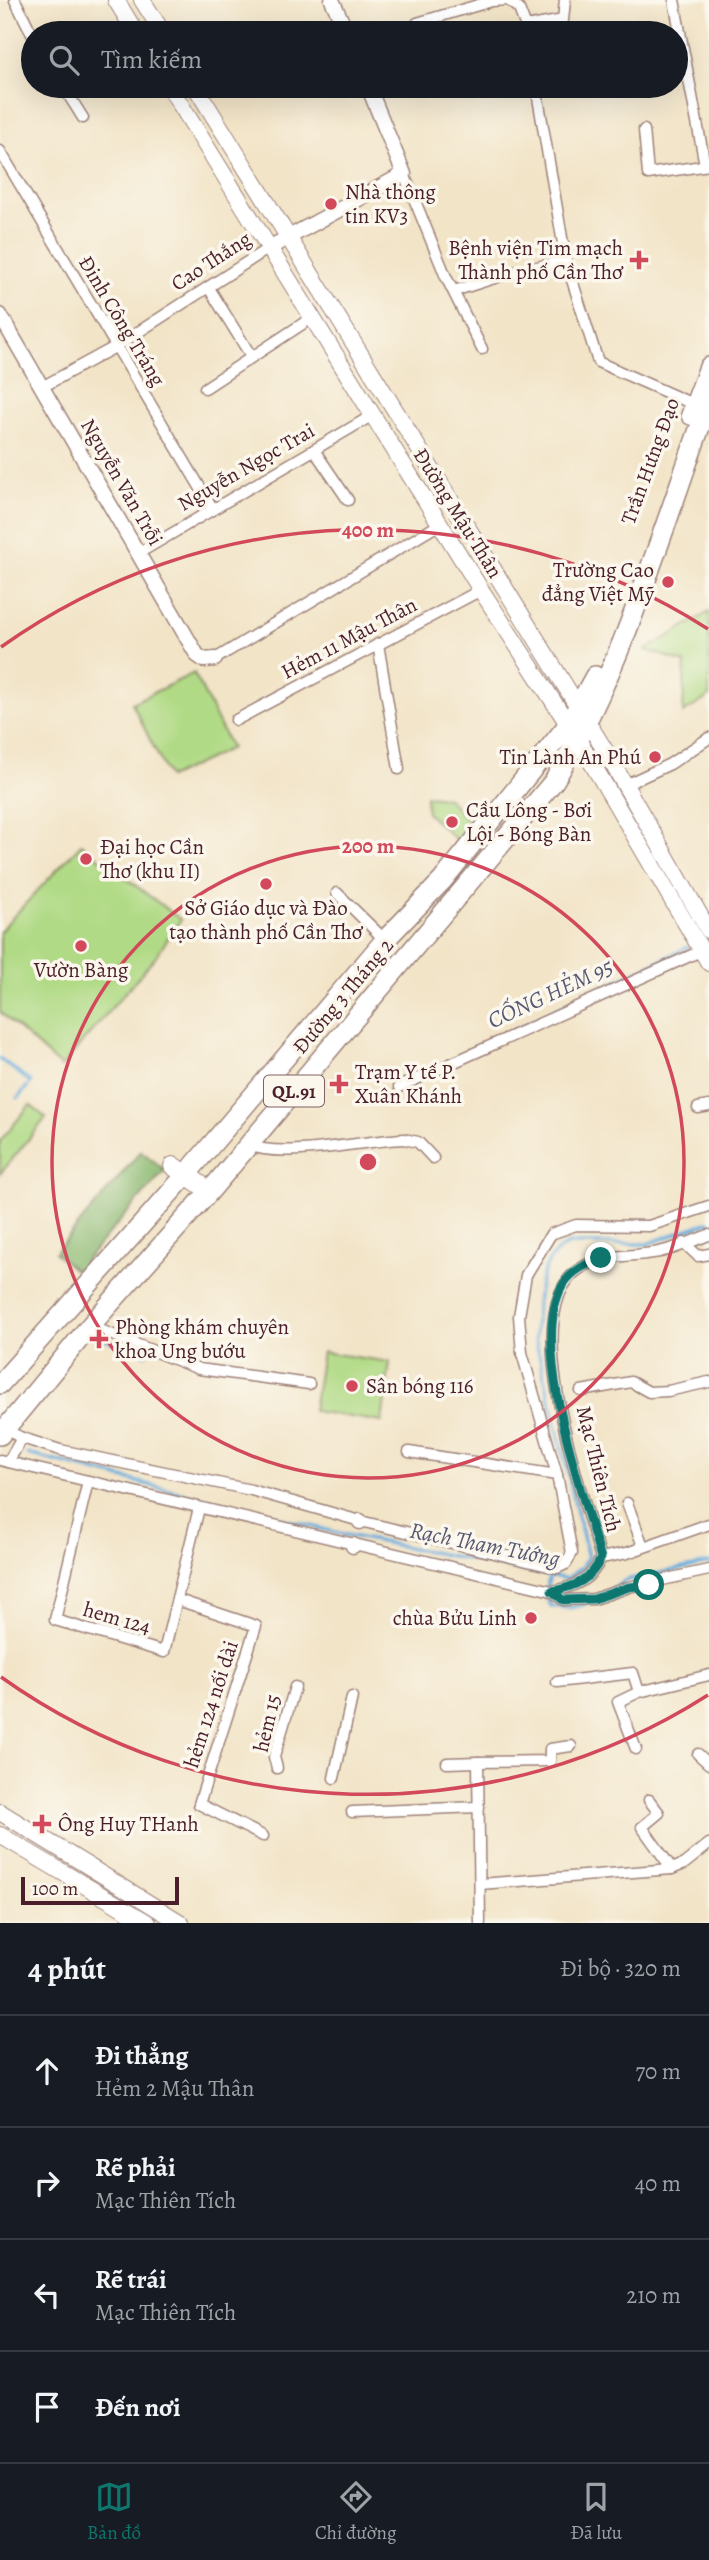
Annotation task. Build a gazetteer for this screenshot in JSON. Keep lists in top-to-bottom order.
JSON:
{
  "streets": {
    "highway": ["Trần Hưng Đạo", "Đường 3 Tháng 2", "QL.91"],
    "main road": ["Đường Mậu Thân"],
    "street": [
      "Cao Thắng",
      "Đinh Công Tráng",
      "Nguyễn Ngọc Trai",
      "Nguyễn Văn Trỗi",
      "Hẻm 11 Mậu Thân",
      "Mạc Thiên Tích",
      "hem 124",
      "hẻm 124 nối dài",
      "hẻm 15"
    ]
  },
  "crossings": [
    ["Cao Thắng", "Đinh Công Tráng"],
    ["Cao Thắng", "Nguyễn Văn Trỗi"],
    ["Cao Thắng", "Đường Mậu Thân"],
    ["Đinh Công Tráng", "Nguyễn Ngọc Trai"],
    ["Trần Hưng Đạo", "Đường Mậu Thân"],
    ["Trần Hưng Đạo", "Đường 3 Tháng 2"],
    ["Nguyễn Ngọc Trai", "Nguyễn Văn Trỗi"],
    ["Nguyễn Ngọc Trai", "Đường Mậu Thân"],
    ["Đường Mậu Thân", "Hẻm 11 Mậu Thân"],
    ["Đường Mậu Thân", "Đường 3 Tháng 2"],
    ["Đường 3 Tháng 2", "Mạc Thiên Tích"],
    ["hem 124", "hẻm 124 nối dài"]
  ],
  "water": ["CỐNG HẺM 95", "Rạch Tham Tướng"],
  "places": {
    "other": [
      "Nhà thông tin KV3",
      "Trường Cao đẳng Việt Mỹ",
      "Tin Lành An Phú",
      "Cầu Lông - Bơi Lội - Bóng Bàn",
      "Đại học Cần Thơ (khu II)",
      "Sở Giáo dục và Đào tạo thành phố Cần Thơ",
      "Vườn Bàng",
      "Sân bóng 116",
      "chùa Bửu Linh"
    ],
    "health": [
      "Bệnh viện Tim mạch Thành phố Cần Thơ",
      "Trạm Y tế P. Xuân Khánh",
      "Phòng khám chuyên khoa Ung bướu",
      "Ông Huy THanh"
    ]
  },
  "scale_bar": "100 m",
  "page": {
    "search": "Tìm kiếm",
    "scale": "100 m",
    "heading": ["4 phút", "Đi bộ · 320 m"],
    "list": [
      ["Đi thẳng", "Hẻm 2 Mậu Thân", "70 m"],
      ["Rẽ phải", "Mạc Thiên Tích", "40 m"],
      ["Rẽ trái", "Mạc Thiên Tích", "210 m"],
      "Đến nơi"
    ],
    "nav": ["Bản đồ", "Chỉ đường", "Đã lưu"]
  },
  "rings": ["400 m", "200 m"]
}
